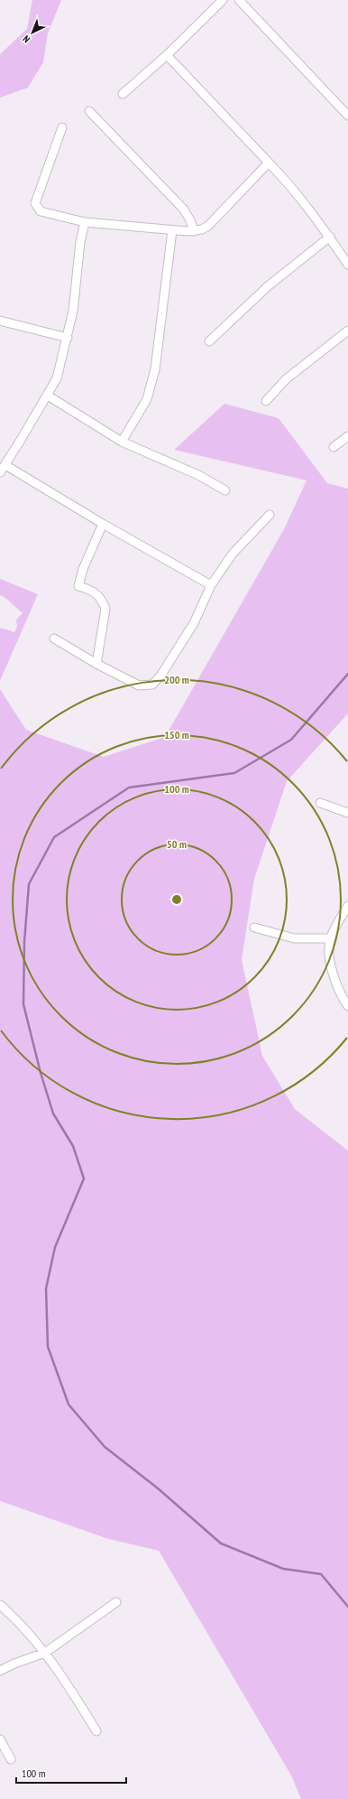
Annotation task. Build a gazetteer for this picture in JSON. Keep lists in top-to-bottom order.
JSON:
{
  "scale_bar": "100 m",
  "north": "bottom left",
  "rings": [
    "200 m",
    "150 m",
    "100 m",
    "50 m"
  ]
}
